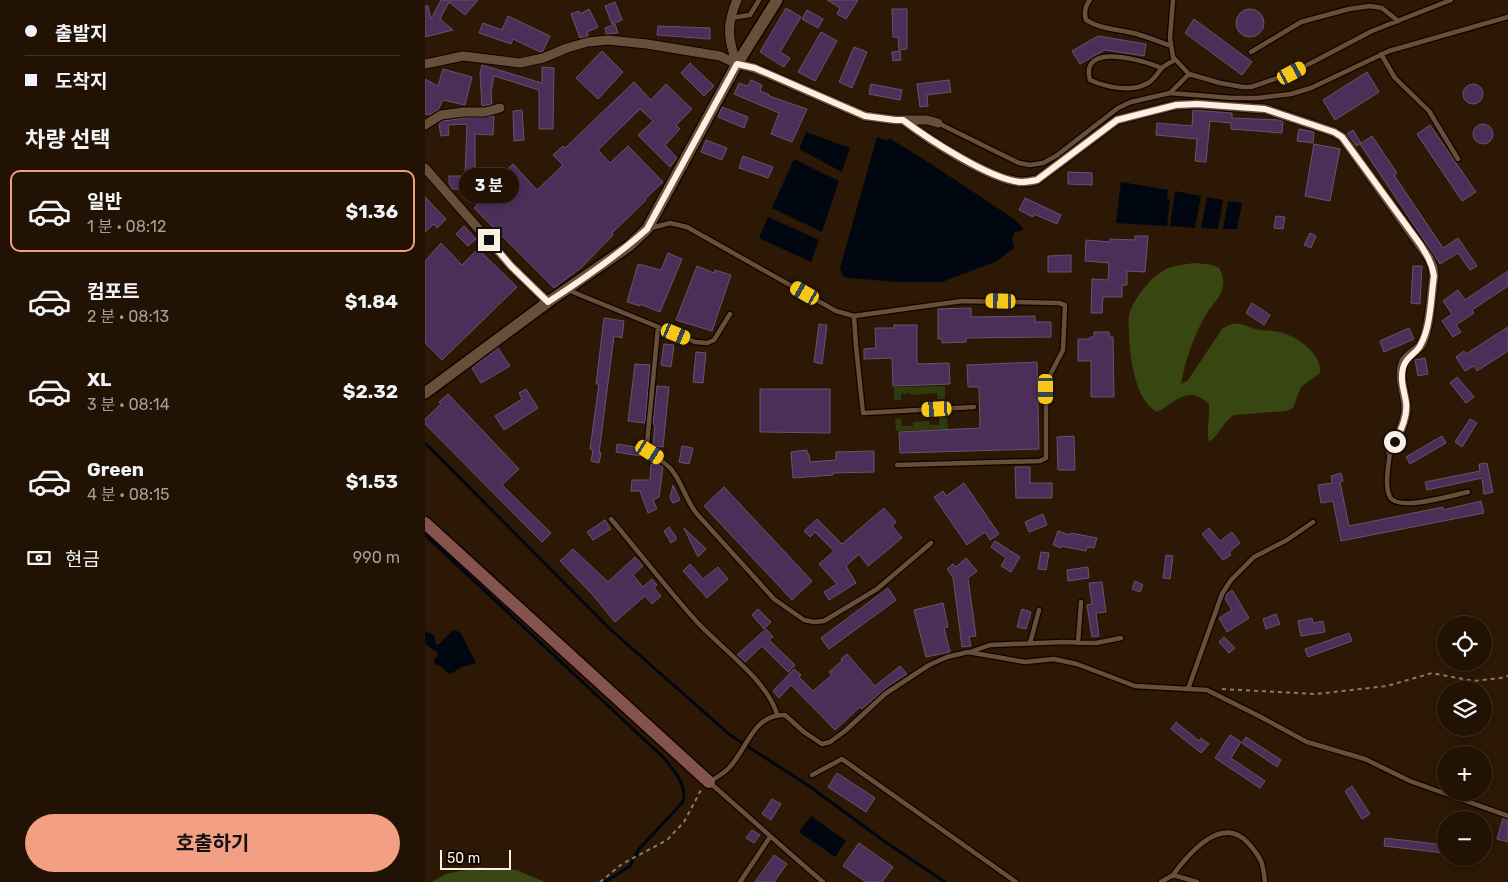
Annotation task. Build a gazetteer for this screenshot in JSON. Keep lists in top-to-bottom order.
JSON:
{
  "scale_bar": "50 m",
  "page": {
    "banner": ["출발지", "도착지"],
    "heading": "차량 선택",
    "bubble": "3 분",
    "list": [
      {
        "name": "일반",
        "note": "1 분 · 08:12",
        "value": "$1.36"
      },
      {
        "name": "컴포트",
        "note": "2 분 · 08:13",
        "value": "$1.84"
      },
      {
        "name": "XL",
        "note": "3 분 · 08:14",
        "value": "$2.32"
      },
      {
        "name": "Green",
        "note": "4 분 · 08:15",
        "value": "$1.53"
      }
    ],
    "pay": ["현금", "990 m"],
    "map_buttons": ["+", "−"],
    "buttons": "호출하기",
    "scale": "50 m"
  }
}
